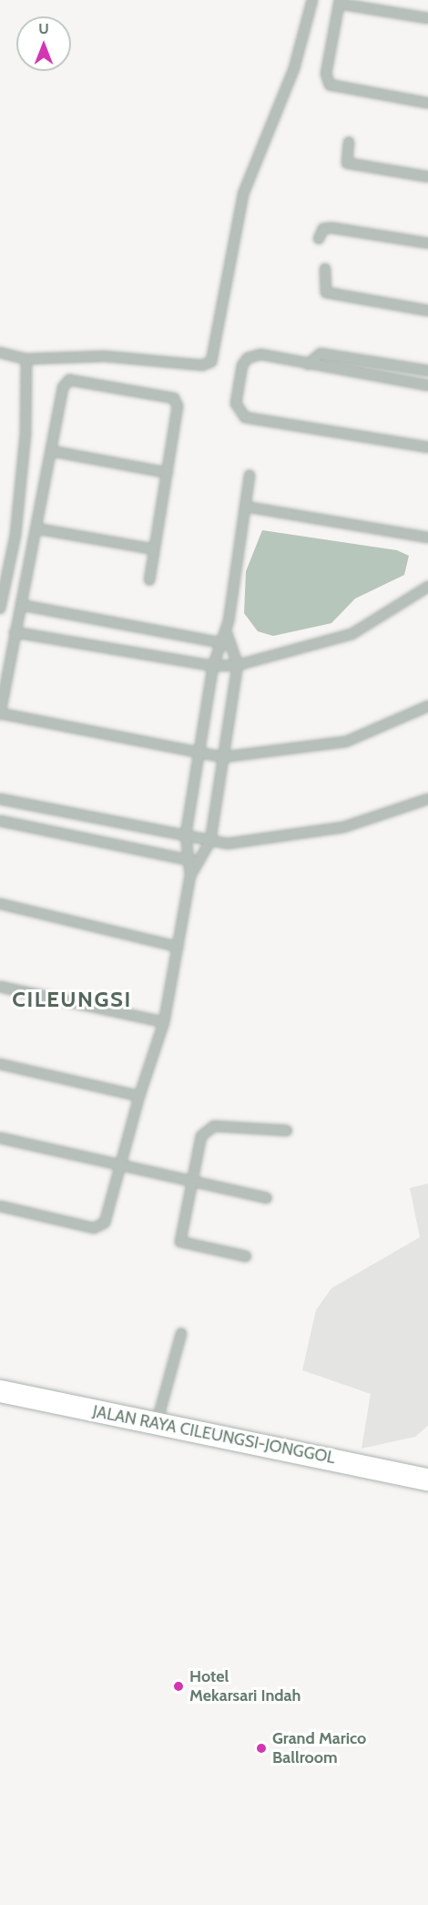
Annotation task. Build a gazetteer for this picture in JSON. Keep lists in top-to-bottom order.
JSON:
{
  "streets": {
    "main road": ["JALAN RAYA CILEUNGSI-JONGGOL"]
  },
  "districts": ["CILEUNGSI"],
  "places": ["Hotel Mekarsari Indah", "Grand Marico Ballroom"],
  "north": "top"
}
